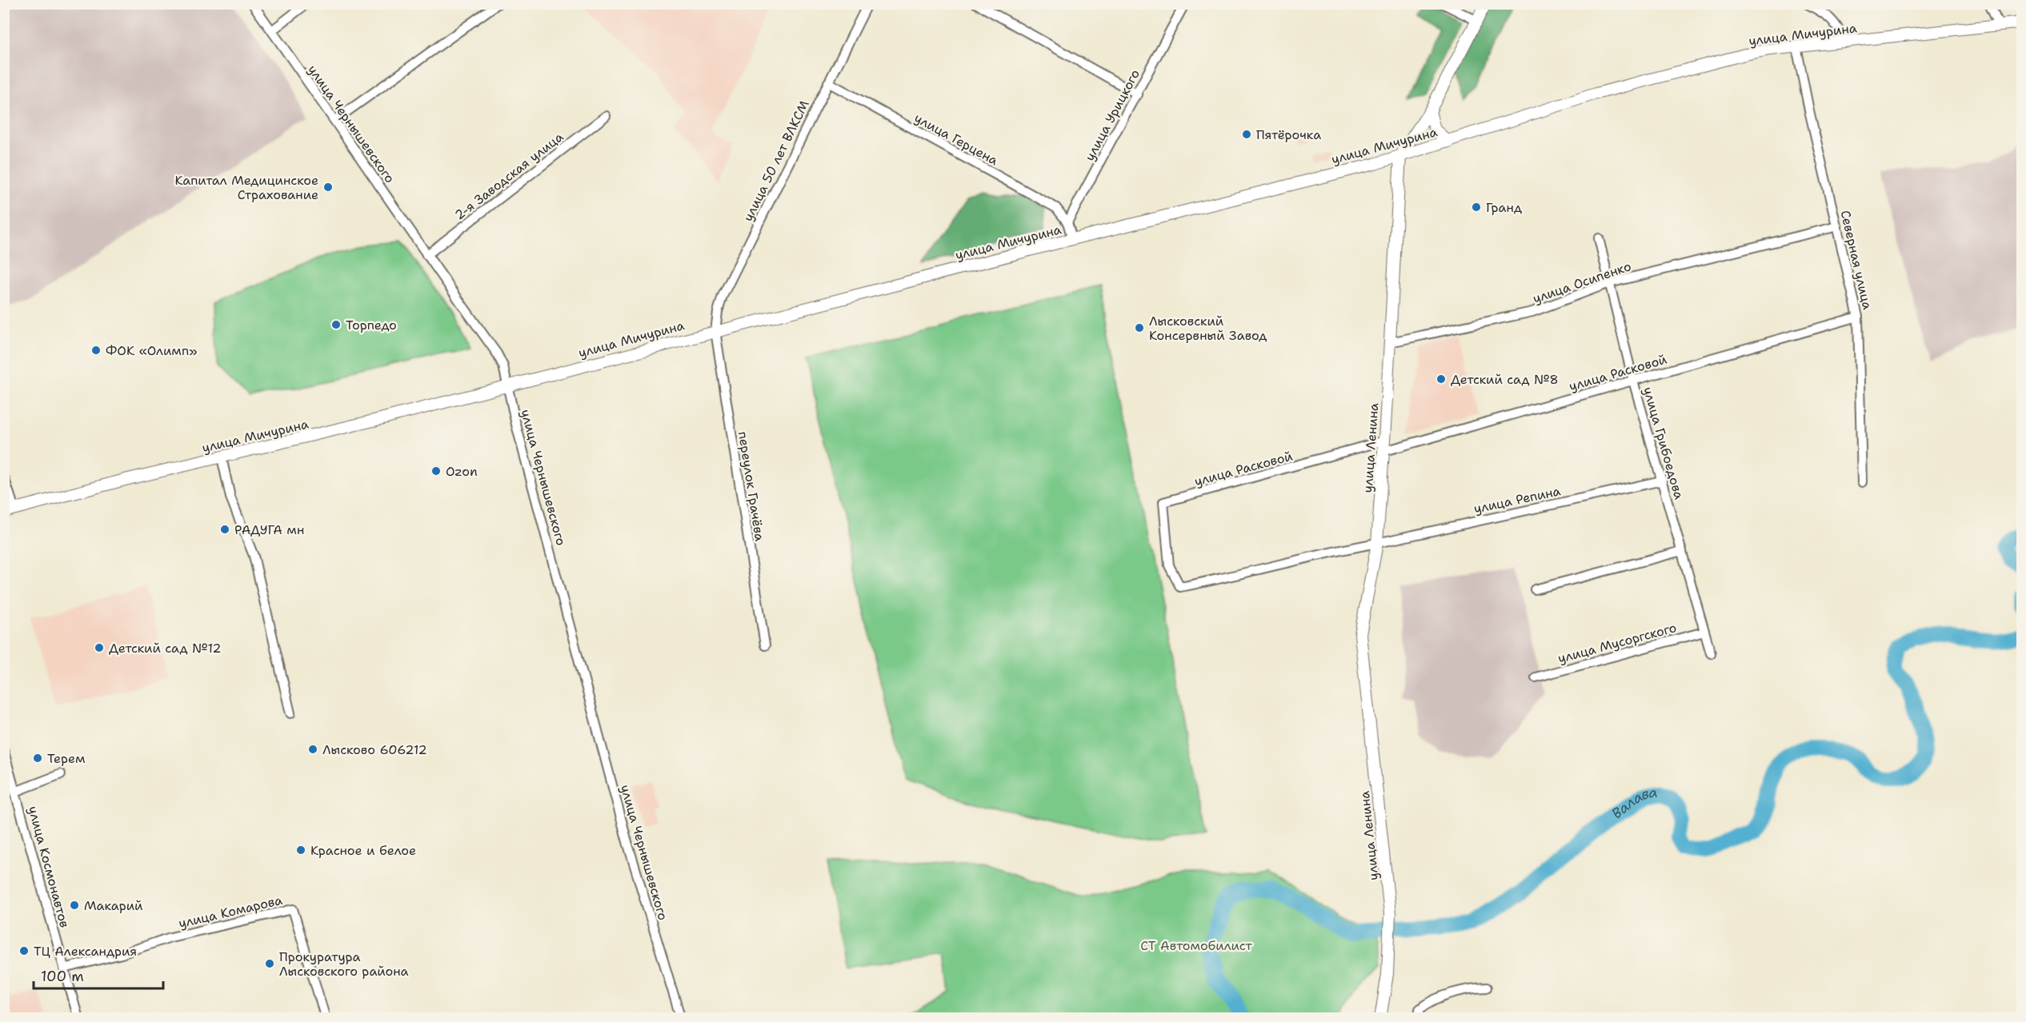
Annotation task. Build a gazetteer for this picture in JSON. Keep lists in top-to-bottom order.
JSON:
{
  "streets": {
    "main road": ["улица Мичурина", "улица Ленина"],
    "street": [
      "улица Урицкого",
      "улица Чернышевского",
      "улица Герцена",
      "улица 50 лет ВЛКСМ",
      "2-я Заводская улица",
      "Северная улица",
      "улица Осипенко",
      "улица Расковой",
      "улица Грибоедова",
      "переулок Грачёва",
      "улица Репина",
      "улица Мусоргского",
      "улица Космонавтов",
      "улица Комарова"
    ]
  },
  "crossings": [
    ["улица Мичурина", "улица Чернышевского"],
    ["улица Мичурина", "улица 50 лет ВЛКСМ"],
    ["улица Мичурина", "Северная улица"],
    ["улица Мичурина", "улица Ленина"],
    ["улица Мичурина", "переулок Грачёва"],
    ["улица Урицкого", "улица Герцена"],
    ["улица Чернышевского", "2-я Заводская улица"],
    ["улица Герцена", "улица 50 лет ВЛКСМ"],
    ["улица 50 лет ВЛКСМ", "переулок Грачёва"],
    ["Северная улица", "улица Осипенко"],
    ["Северная улица", "улица Расковой"],
    ["улица Осипенко", "улица Грибоедова"],
    ["улица Осипенко", "улица Ленина"],
    ["улица Расковой", "улица Грибоедова"],
    ["улица Расковой", "улица Ленина"],
    ["улица Расковой", "улица Репина"],
    ["улица Грибоедова", "улица Репина"],
    ["улица Грибоедова", "улица Мусоргского"],
    ["улица Ленина", "улица Репина"],
    ["улица Космонавтов", "улица Комарова"]
  ],
  "water": ["Валава"],
  "parks": ["СТ Автомобилист"],
  "places": [
    "Пятёрочка",
    "Капитал Медицинское Страхование",
    "Гранд",
    "Торпедо",
    "Лысковский Консервный Завод",
    "ФОК «Олимп»",
    "Детский сад №8",
    "Ozon",
    "РАДУГА мн",
    "Детский сад №12",
    "Лысково 606212",
    "Терем",
    "Красное и белое",
    "Макарий",
    "ТЦ Александрия",
    "Прокуратура Лысковского района"
  ],
  "scale_bar": "100 m"
}
